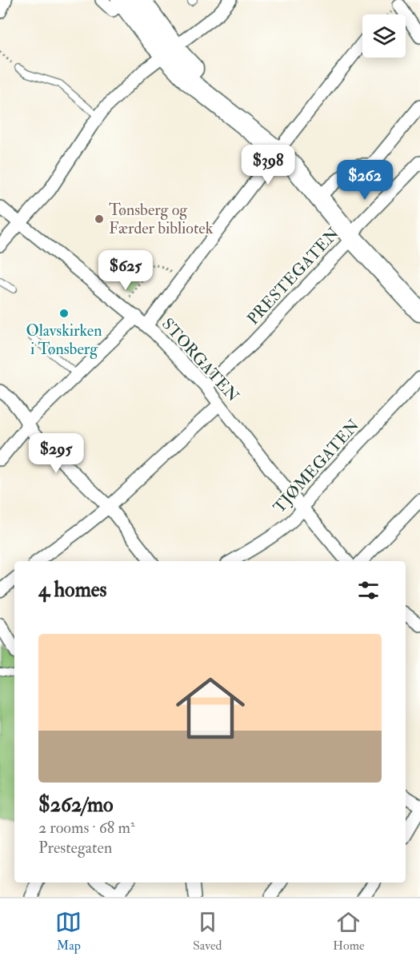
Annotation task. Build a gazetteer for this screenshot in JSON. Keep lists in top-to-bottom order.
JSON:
{
  "streets": {
    "street": ["PRESTEGATEN", "STORGATEN", "TJØMEGATEN"]
  },
  "crossings": [
    ["PRESTEGATEN", "STORGATEN"],
    ["STORGATEN", "TJØMEGATEN"]
  ],
  "places": ["Tønsberg og Færder bibliotek", "Olavskirken i Tønsberg"],
  "page": {
    "price": [
      "$398",
      "$262",
      "$625",
      "$295"
    ],
    "heading": "4 homes",
    "list": [
      {
        "name": "$262/mo",
        "note": "2 rooms · 68 m² · Prestegaten"
      }
    ],
    "tabs": ["Map", "Saved", "Home"]
  }
}
